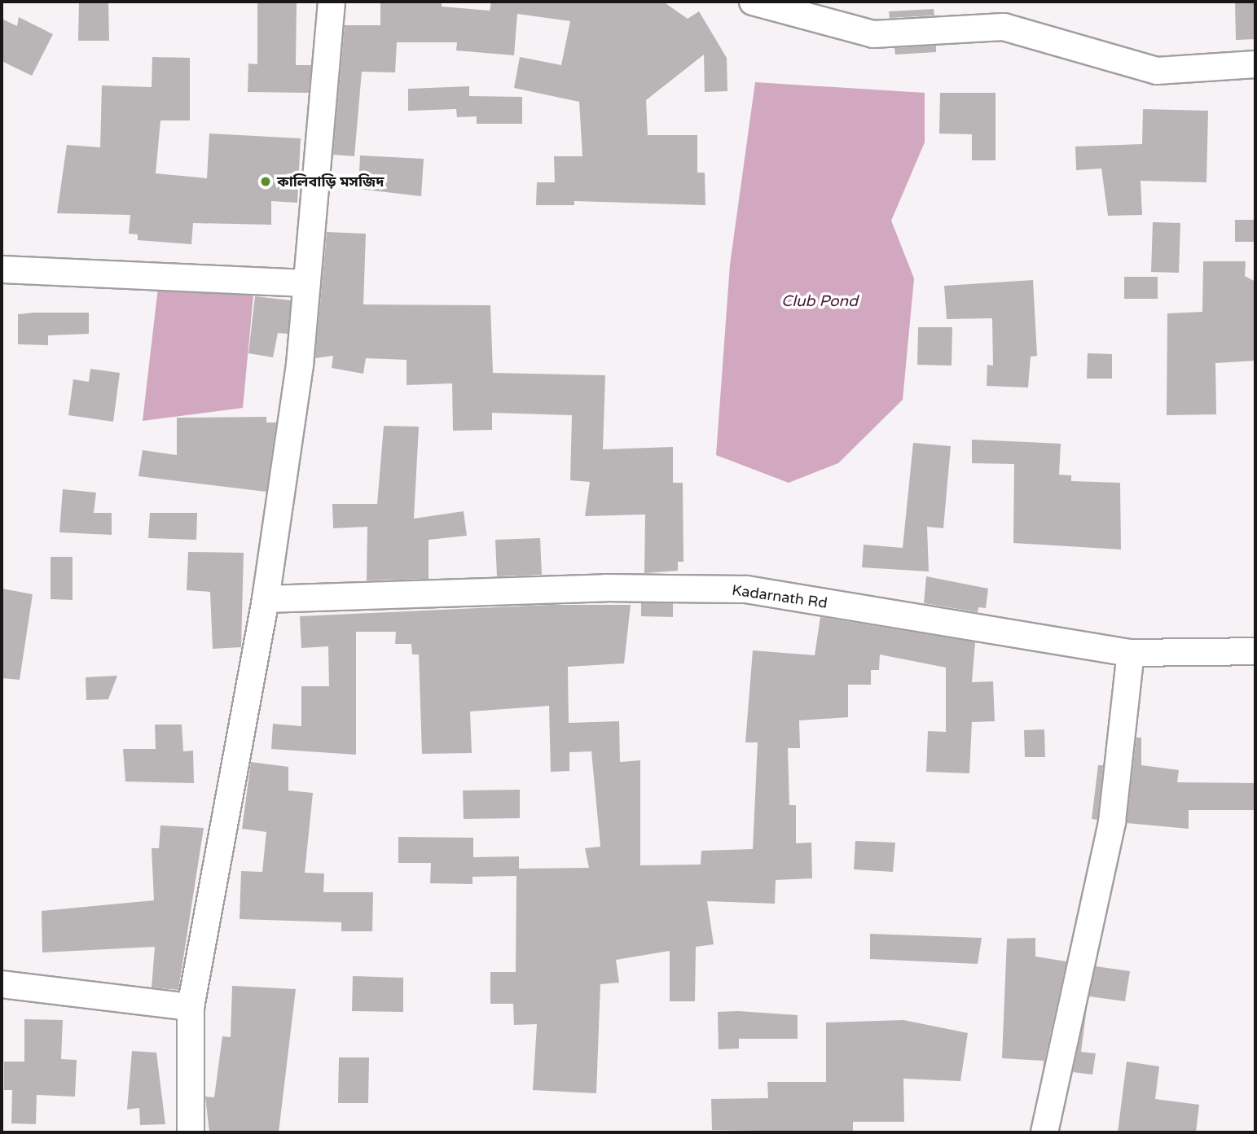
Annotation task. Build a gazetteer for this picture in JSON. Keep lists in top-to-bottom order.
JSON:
{
  "streets": {
    "street": ["Kadarnath Rd"]
  },
  "water": ["Club Pond"],
  "places": ["কালিবাড়ি মসজিদ"]
}
